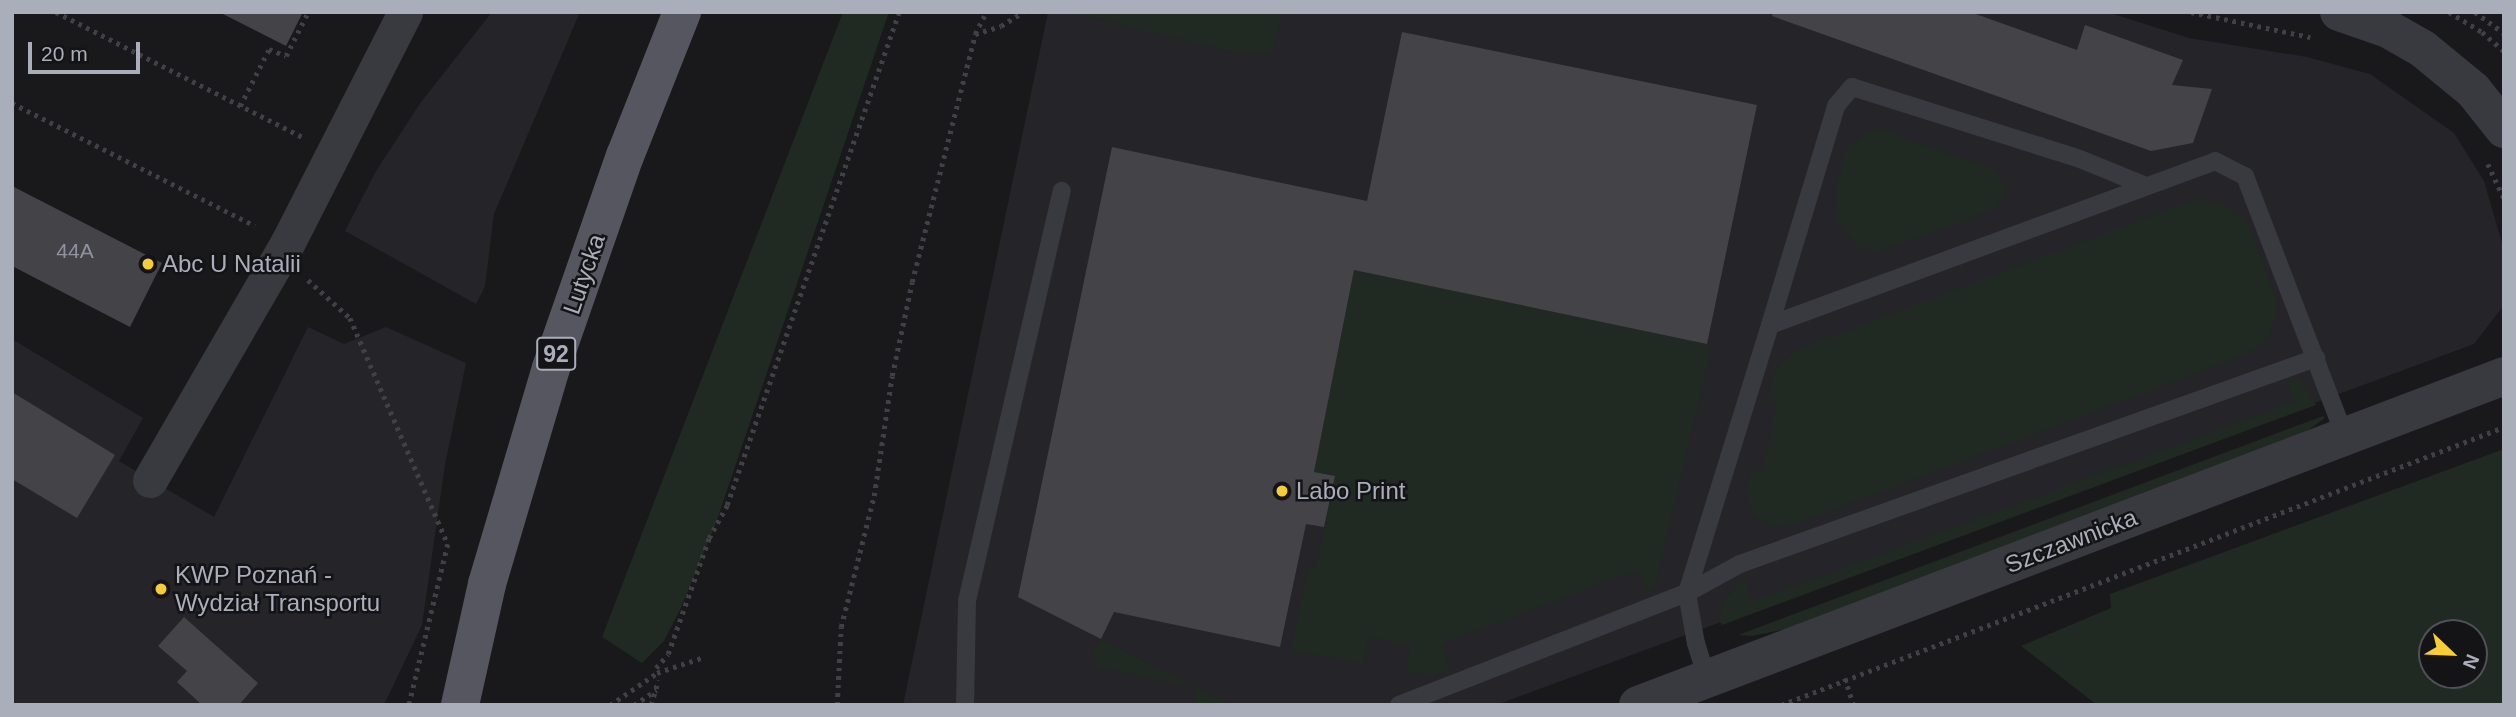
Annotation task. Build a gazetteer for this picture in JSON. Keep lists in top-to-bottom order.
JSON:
{
  "streets": {
    "main road": ["Lutycka", "92"],
    "street": ["Szczawnicka"]
  },
  "places": ["Abc U Natalii", "Labo Print", "KWP Poznań - Wydział Transportu"],
  "house_numbers": ["44A"],
  "scale_bar": "20 m",
  "north": "bottom right"
}
